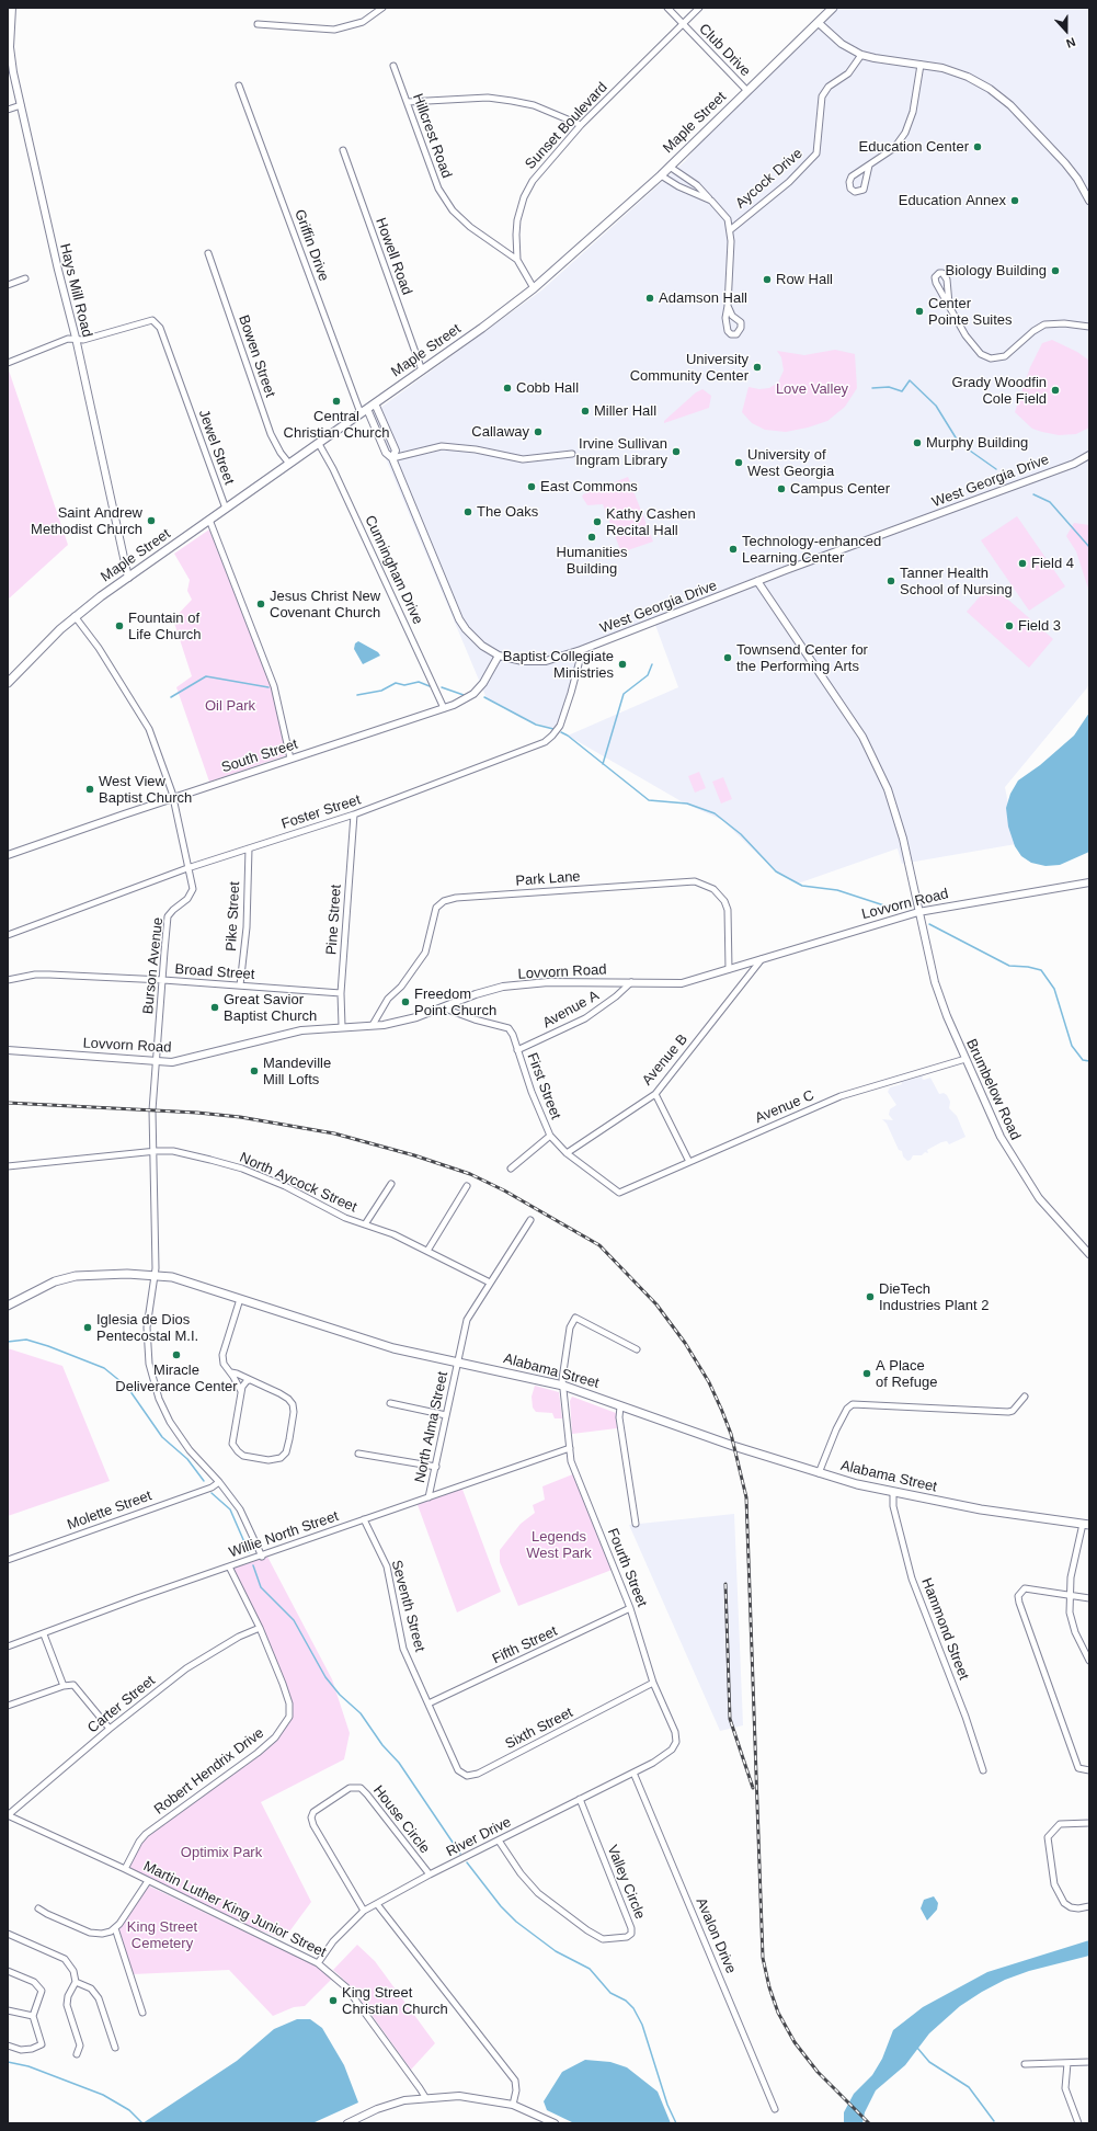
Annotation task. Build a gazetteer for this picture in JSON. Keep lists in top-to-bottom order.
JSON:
{
  "streets": {
    "main road": ["Maple Street", "Alabama Street"],
    "street": [
      "Club Drive",
      "Sunset Boulevard",
      "Hillcrest Road",
      "Aycock Drive",
      "Griffin Drive",
      "Howell Road",
      "Hays Mill Road",
      "Bowen Street",
      "Jewel Street",
      "West Georgia Drive",
      "Cunningham Drive",
      "South Street",
      "Foster Street",
      "Park Lane",
      "Lovvorn Road",
      "Pike Street",
      "Pine Street",
      "Burson Avenue",
      "Broad Street",
      "Avenue A",
      "Avenue B",
      "First Street",
      "Brumbelow Road",
      "Avenue C",
      "North Aycock Street",
      "North Alma Street",
      "Molette Street",
      "Willie North Street",
      "Fourth Street",
      "Seventh Street",
      "Hammond Street",
      "Fifth Street",
      "Carter Street",
      "Sixth Street",
      "Robert Hendrix Drive",
      "House Circle",
      "River Drive",
      "Valley Circle",
      "Martin Luther King Junior Street",
      "Avalon Drive"
    ]
  },
  "crossings": [
    ["Club Drive", "Maple Street"],
    ["Club Drive", "Sunset Boulevard"],
    ["Maple Street", "Sunset Boulevard"],
    ["Maple Street", "Griffin Drive"],
    ["Maple Street", "Howell Road"],
    ["Maple Street", "Hays Mill Road"],
    ["Maple Street", "Bowen Street"],
    ["Maple Street", "Jewel Street"],
    ["Maple Street", "West Georgia Drive"],
    ["Maple Street", "Cunningham Drive"],
    ["Maple Street", "Burson Avenue"],
    ["Sunset Boulevard", "Hillcrest Road"],
    ["Griffin Drive", "West Georgia Drive"],
    ["Hays Mill Road", "Jewel Street"],
    ["West Georgia Drive", "South Street"],
    ["West Georgia Drive", "Foster Street"],
    ["West Georgia Drive", "Brumbelow Road"],
    ["Cunningham Drive", "South Street"],
    ["South Street", "Burson Avenue"],
    ["Foster Street", "Pike Street"],
    ["Foster Street", "Pine Street"],
    ["Foster Street", "Burson Avenue"],
    ["Park Lane", "Lovvorn Road"],
    ["Lovvorn Road", "Pine Street"],
    ["Lovvorn Road", "Burson Avenue"],
    ["Lovvorn Road", "Avenue A"],
    ["Lovvorn Road", "Avenue B"],
    ["Lovvorn Road", "First Street"],
    ["Lovvorn Road", "Brumbelow Road"],
    ["Pike Street", "Broad Street"],
    ["Pine Street", "Broad Street"],
    ["Burson Avenue", "Broad Street"],
    ["Burson Avenue", "North Aycock Street"],
    ["Burson Avenue", "Alabama Street"],
    ["Burson Avenue", "Molette Street"],
    ["Burson Avenue", "Willie North Street"],
    ["Avenue A", "First Street"],
    ["Avenue B", "First Street"],
    ["First Street", "Avenue C"],
    ["Brumbelow Road", "Avenue C"],
    ["North Aycock Street", "North Alma Street"],
    ["Alabama Street", "North Alma Street"],
    ["Alabama Street", "Fourth Street"],
    ["Alabama Street", "Hammond Street"],
    ["North Alma Street", "Willie North Street"],
    ["Willie North Street", "Fourth Street"],
    ["Willie North Street", "Seventh Street"],
    ["Willie North Street", "Robert Hendrix Drive"],
    ["Fourth Street", "Fifth Street"],
    ["Fourth Street", "Sixth Street"],
    ["Fourth Street", "River Drive"],
    ["Seventh Street", "Fifth Street"],
    ["Seventh Street", "Sixth Street"],
    ["Carter Street", "Robert Hendrix Drive"],
    ["Carter Street", "Martin Luther King Junior Street"],
    ["Robert Hendrix Drive", "Martin Luther King Junior Street"],
    ["House Circle", "River Drive"],
    ["River Drive", "Valley Circle"],
    ["River Drive", "Martin Luther King Junior Street"],
    ["River Drive", "Avalon Drive"]
  ],
  "parks": [
    "Love Valley",
    "Oil Park",
    "Legends West Park",
    "Optimix Park",
    "King Street Cemetery"
  ],
  "places": [
    "Education Center",
    "Education Annex",
    "Biology Building",
    "Row Hall",
    "Adamson Hall",
    "Center Pointe Suites",
    "University Community Center",
    "Cobb Hall",
    "Grady Woodfin Cole Field",
    "Central Christian Church",
    "Miller Hall",
    "Callaway",
    "Murphy Building",
    "Irvine Sullivan Ingram Library",
    "University of West Georgia",
    "East Commons",
    "Campus Center",
    "The Oaks",
    "Saint Andrew Methodist Church",
    "Kathy Cashen Recital Hall",
    "Humanities Building",
    "Technology-enhanced Learning Center",
    "Field 4",
    "Tanner Health School of Nursing",
    "Jesus Christ New Covenant Church",
    "Fountain of Life Church",
    "Field 3",
    "Townsend Center for the Performing Arts",
    "Baptist Collegiate Ministries",
    "West View Baptist Church",
    "Freedom Point Church",
    "Great Savior Baptist Church",
    "Mandeville Mill Lofts",
    "DieTech Industries Plant 2",
    "Iglesia de Dios Pentecostal M.I.",
    "Miracle Deliverance Center",
    "A Place of Refuge",
    "King Street Christian Church"
  ],
  "north": "bottom"
}
